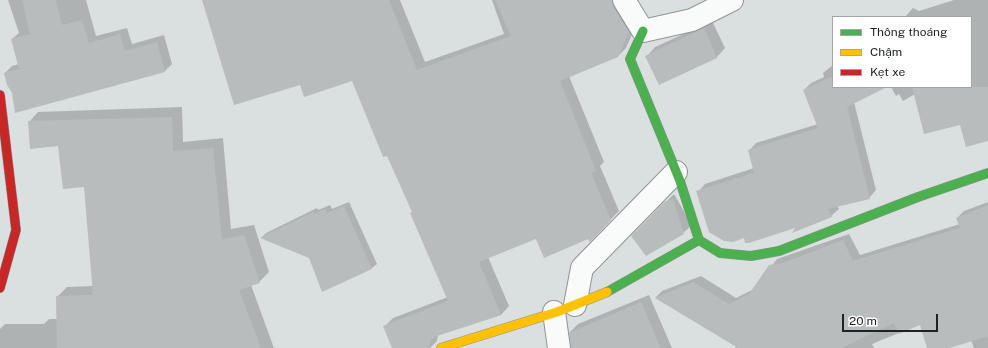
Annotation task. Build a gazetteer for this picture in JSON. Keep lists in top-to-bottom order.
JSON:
{
  "legend": ["Thông thoáng", "Chậm", "Kẹt xe"],
  "scale_bar": "20 m"
}
